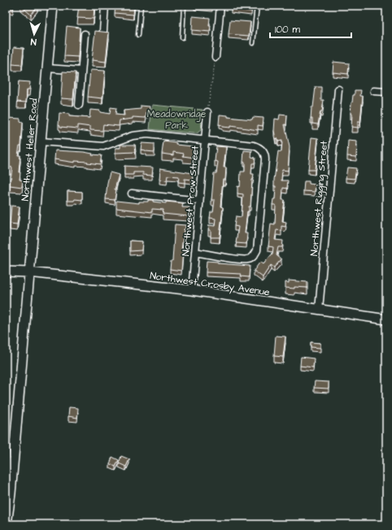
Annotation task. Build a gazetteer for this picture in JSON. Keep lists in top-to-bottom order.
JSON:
{
  "streets": {
    "street": [
      "Northwest Heller Road",
      "Northwest Rigging Street",
      "Northwest Prow Street",
      "Northwest Crosby Avenue"
    ]
  },
  "crossings": [
    ["Northwest Heller Road", "Northwest Crosby Avenue"],
    ["Northwest Rigging Street", "Northwest Crosby Avenue"],
    ["Northwest Prow Street", "Northwest Crosby Avenue"]
  ],
  "parks": ["Meadowridge Park"],
  "scale_bar": "100 m",
  "north": "bottom"
}
